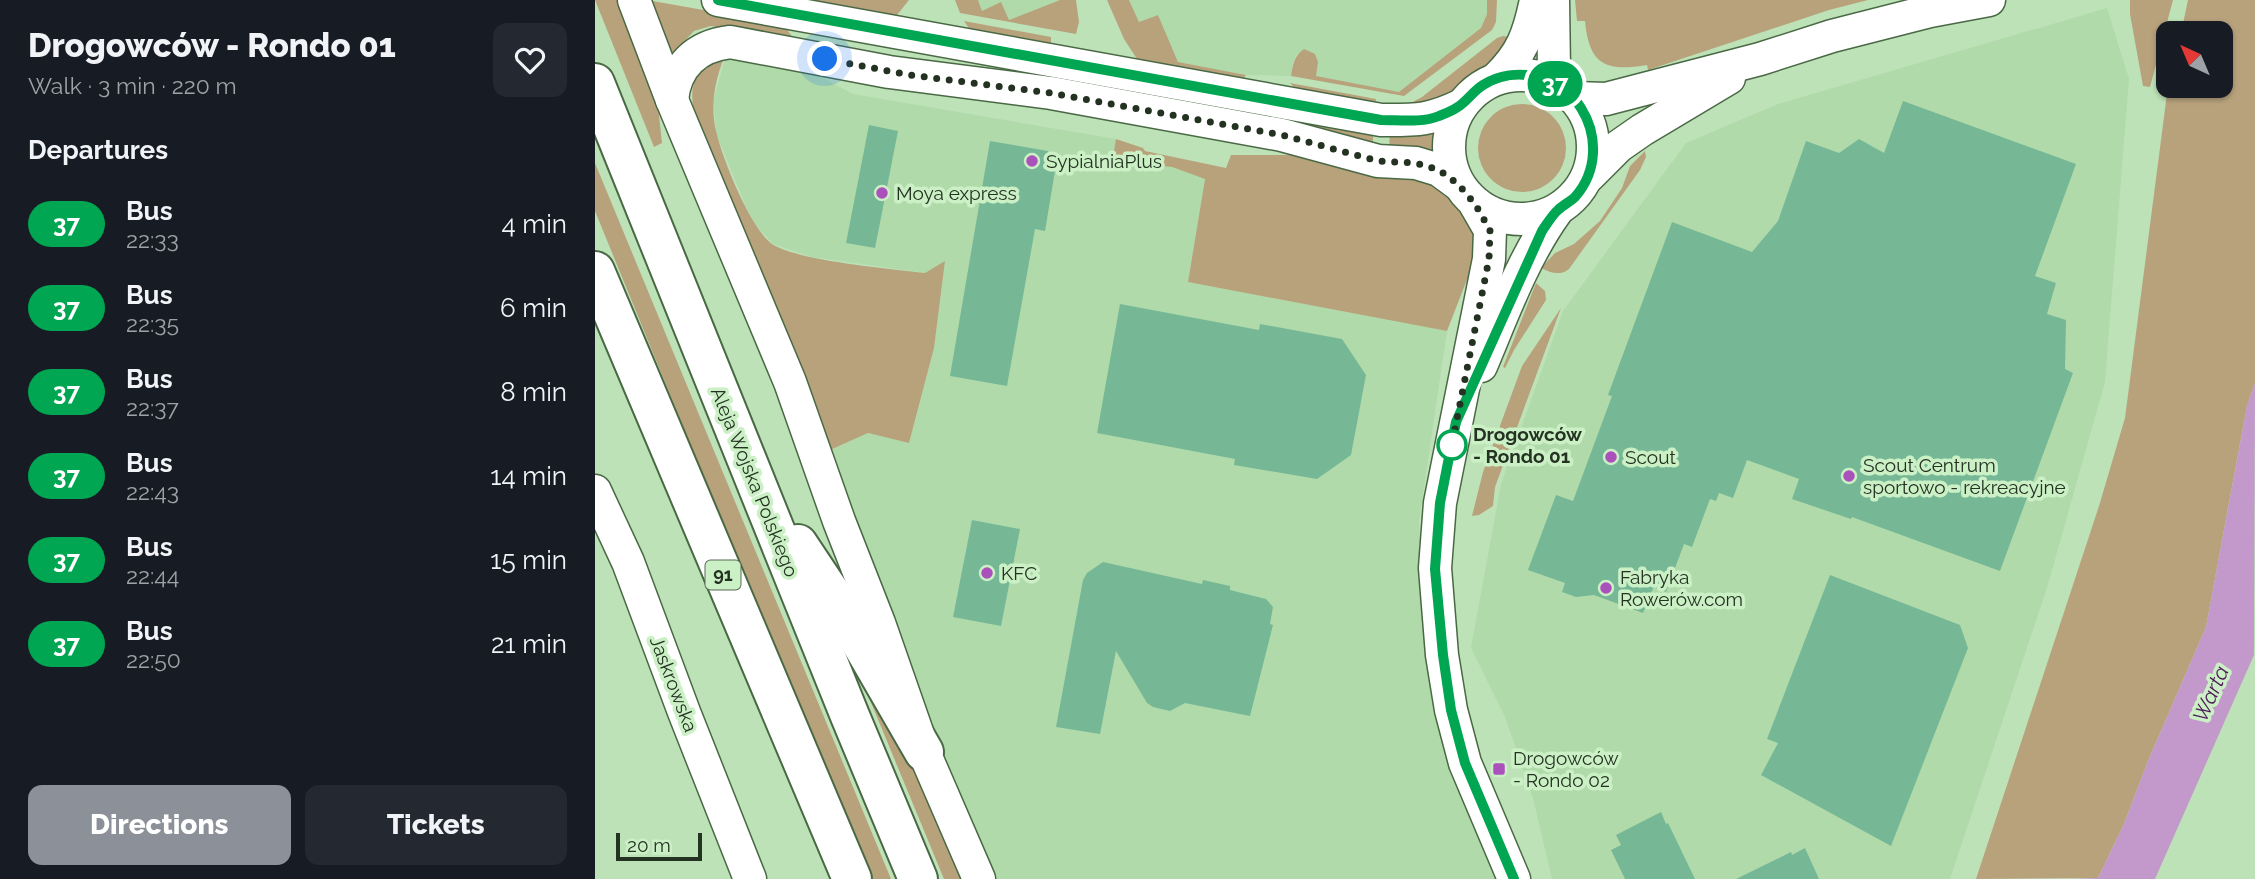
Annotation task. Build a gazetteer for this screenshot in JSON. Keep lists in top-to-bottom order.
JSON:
{
  "streets": {
    "main road": ["Aleja Wojska Polskiego", "91"],
    "street": ["Jaskrowska"]
  },
  "water": ["Warta"],
  "places": {
    "other": [
      "SypialniaPlus",
      "Moya express",
      "Drogowców - Rondo 01",
      "Scout",
      "Scout Centrum sportowo - rekreacyjne",
      "KFC",
      "Fabryka Rowerów.com"
    ],
    "transit": ["Drogowców - Rondo 02"]
  },
  "lines": ["bus line 37"],
  "scale_bar": "20 m",
  "north": "top left",
  "page": {
    "heading": [
      ["Drogowców - Rondo 01", "Walk · 3 min · 220 m"],
      "Departures"
    ],
    "on_map": "37",
    "list": [
      {
        "mark": "37",
        "name": "Bus",
        "note": "22:33",
        "value": "4 min"
      },
      {
        "mark": "37",
        "name": "Bus",
        "note": "22:35",
        "value": "6 min"
      },
      {
        "mark": "37",
        "name": "Bus",
        "note": "22:37",
        "value": "8 min"
      },
      {
        "mark": "37",
        "name": "Bus",
        "note": "22:43",
        "value": "14 min"
      },
      {
        "mark": "37",
        "name": "Bus",
        "note": "22:44",
        "value": "15 min"
      },
      {
        "mark": "37",
        "name": "Bus",
        "note": "22:50",
        "value": "21 min"
      }
    ],
    "buttons": ["Directions", "Tickets"],
    "scale": "20 m"
  }
}
